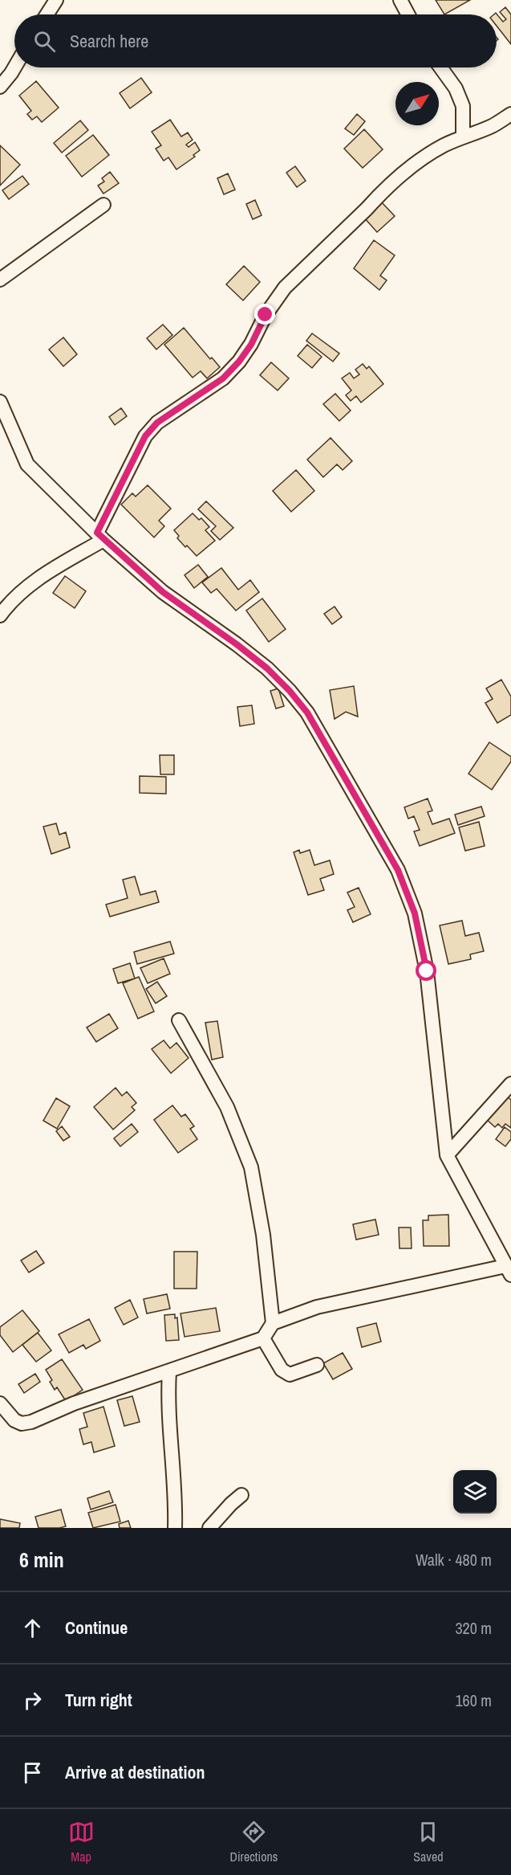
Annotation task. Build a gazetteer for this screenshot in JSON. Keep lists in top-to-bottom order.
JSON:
{
  "north": "top right",
  "page": {
    "search": "Search here",
    "heading": ["6 min", "Walk · 480 m"],
    "list": [
      ["Continue", "320 m"],
      ["Turn right", "160 m"],
      "Arrive at destination"
    ],
    "nav": ["Map", "Directions", "Saved"]
  }
}
